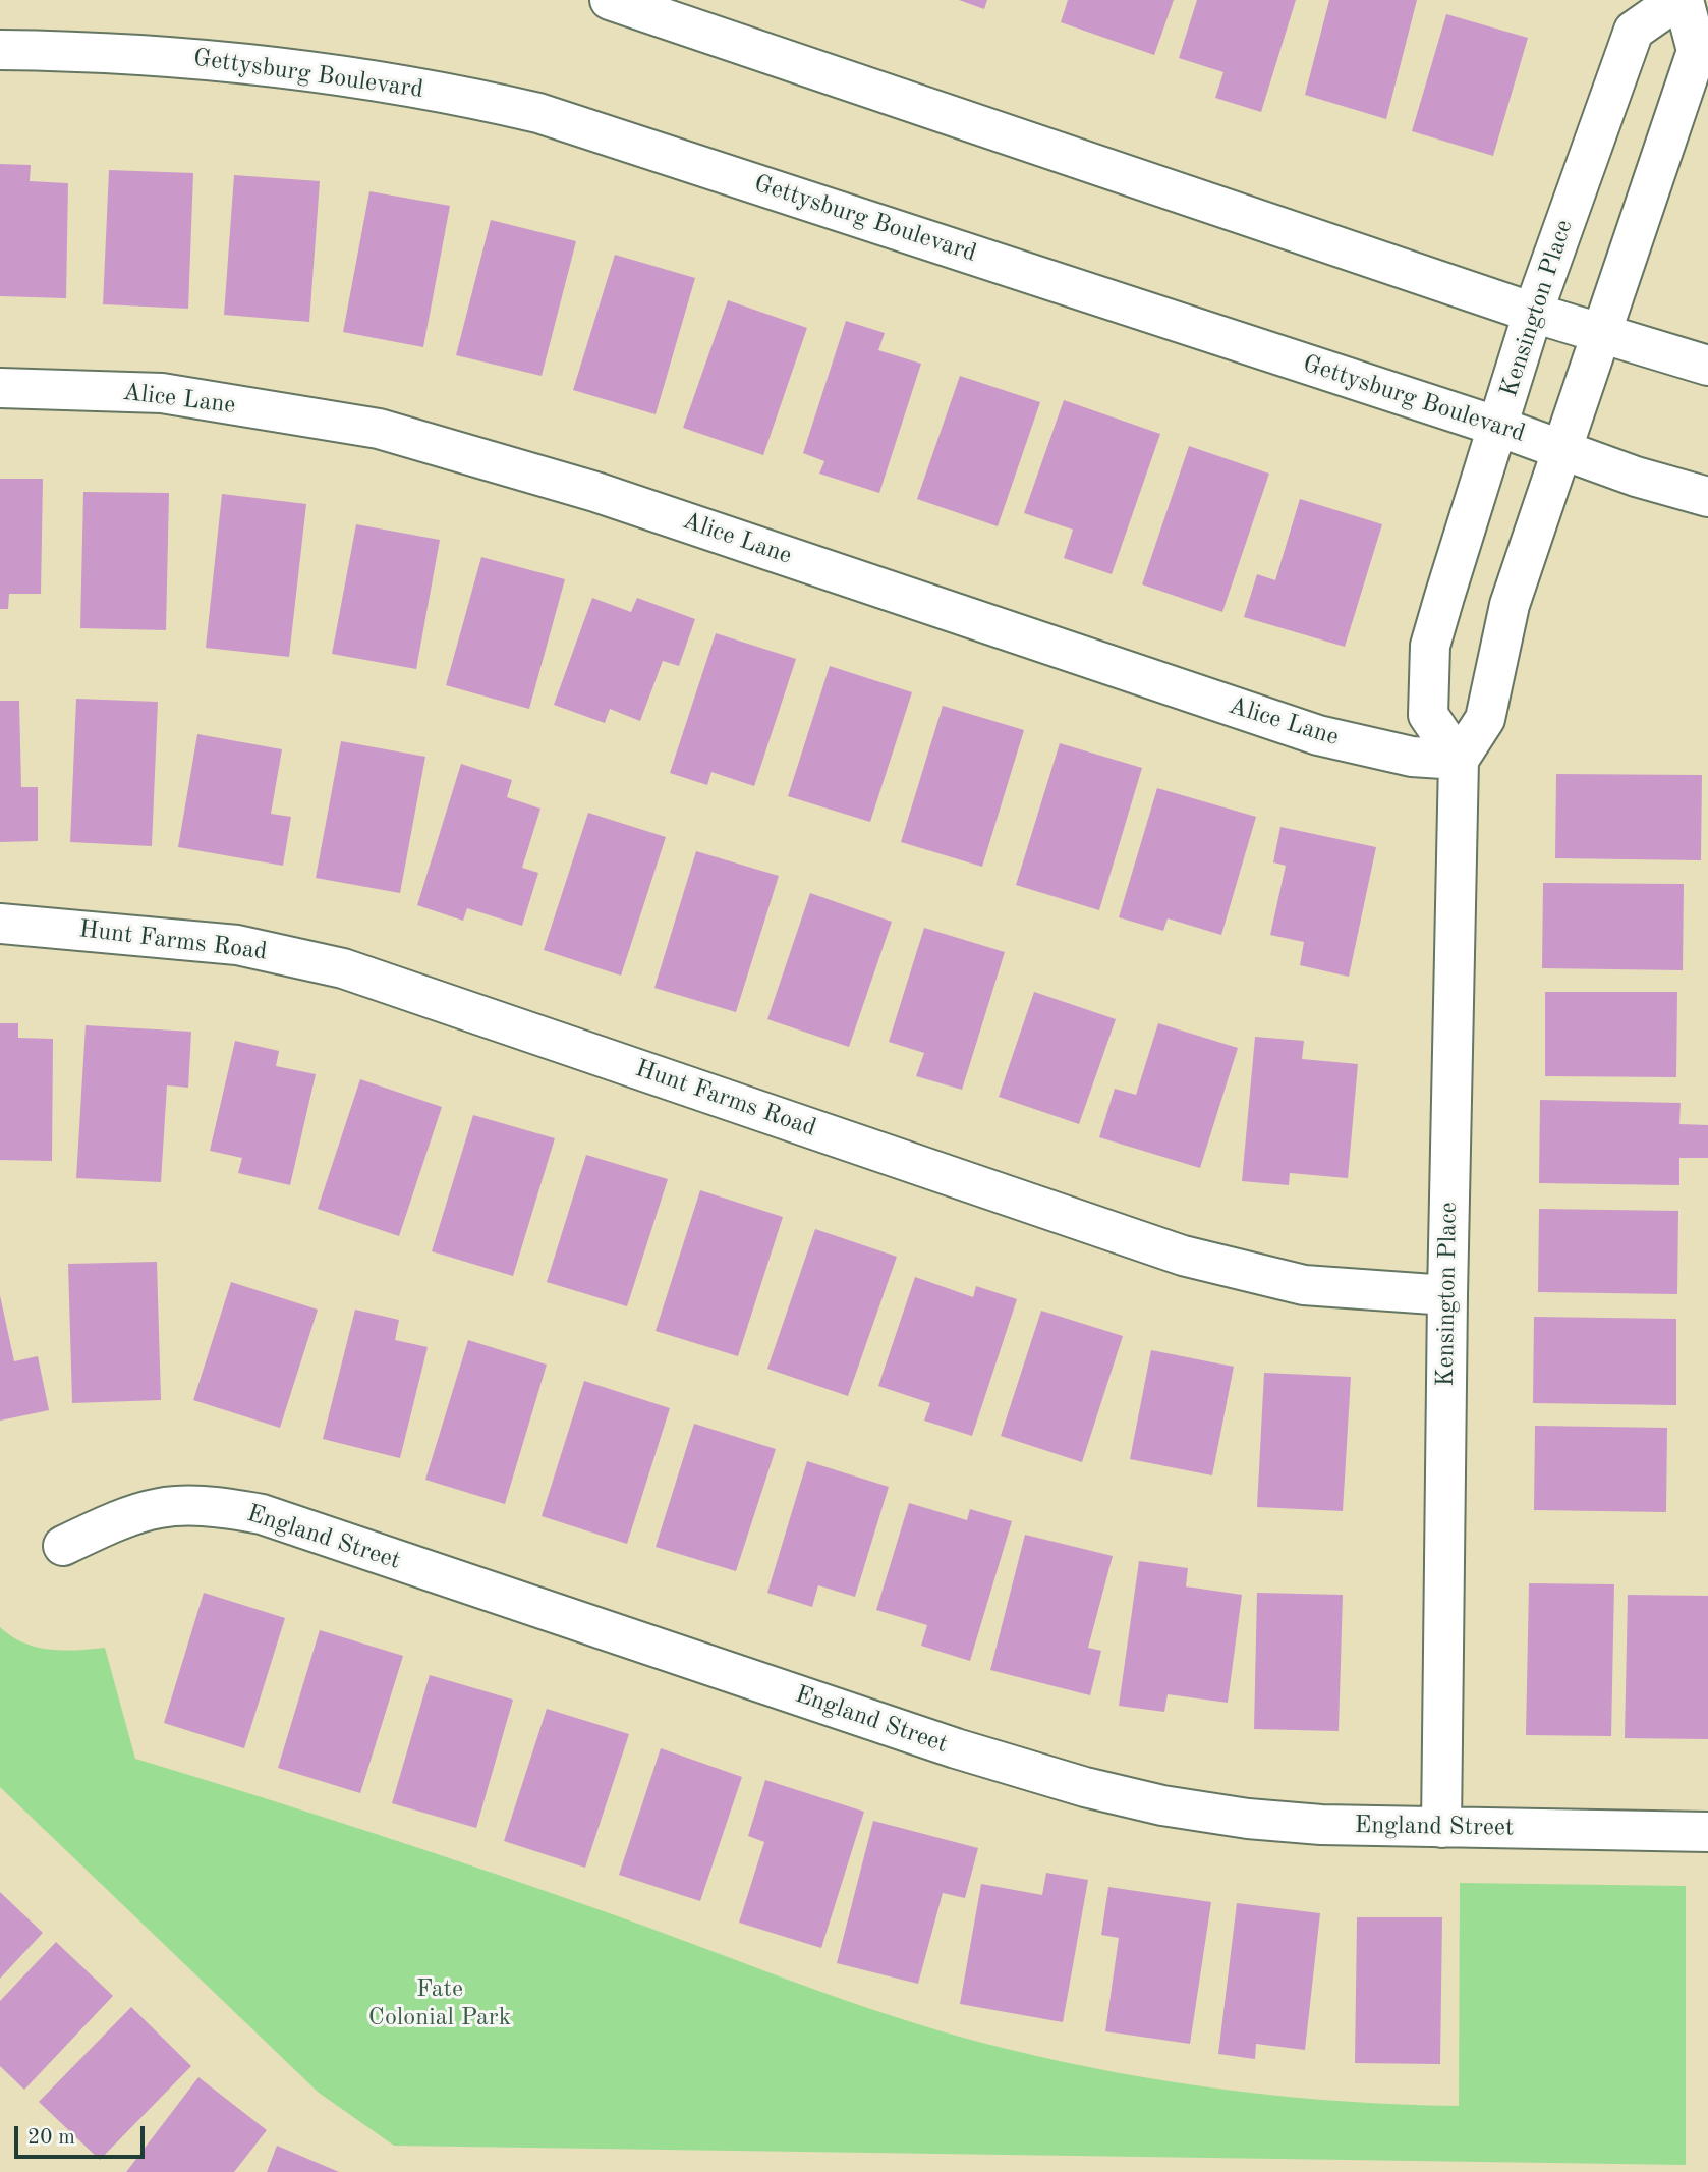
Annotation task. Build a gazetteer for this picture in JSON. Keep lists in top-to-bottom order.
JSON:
{
  "streets": {
    "street": [
      "Gettysburg Boulevard",
      "Kensington Place",
      "Alice Lane",
      "Hunt Farms Road",
      "England Street"
    ]
  },
  "crossings": [
    ["Gettysburg Boulevard", "Kensington Place"],
    ["Kensington Place", "Alice Lane"],
    ["Kensington Place", "Hunt Farms Road"],
    ["Kensington Place", "England Street"]
  ],
  "parks": ["Fate Colonial Park"],
  "scale_bar": "20 m"
}
